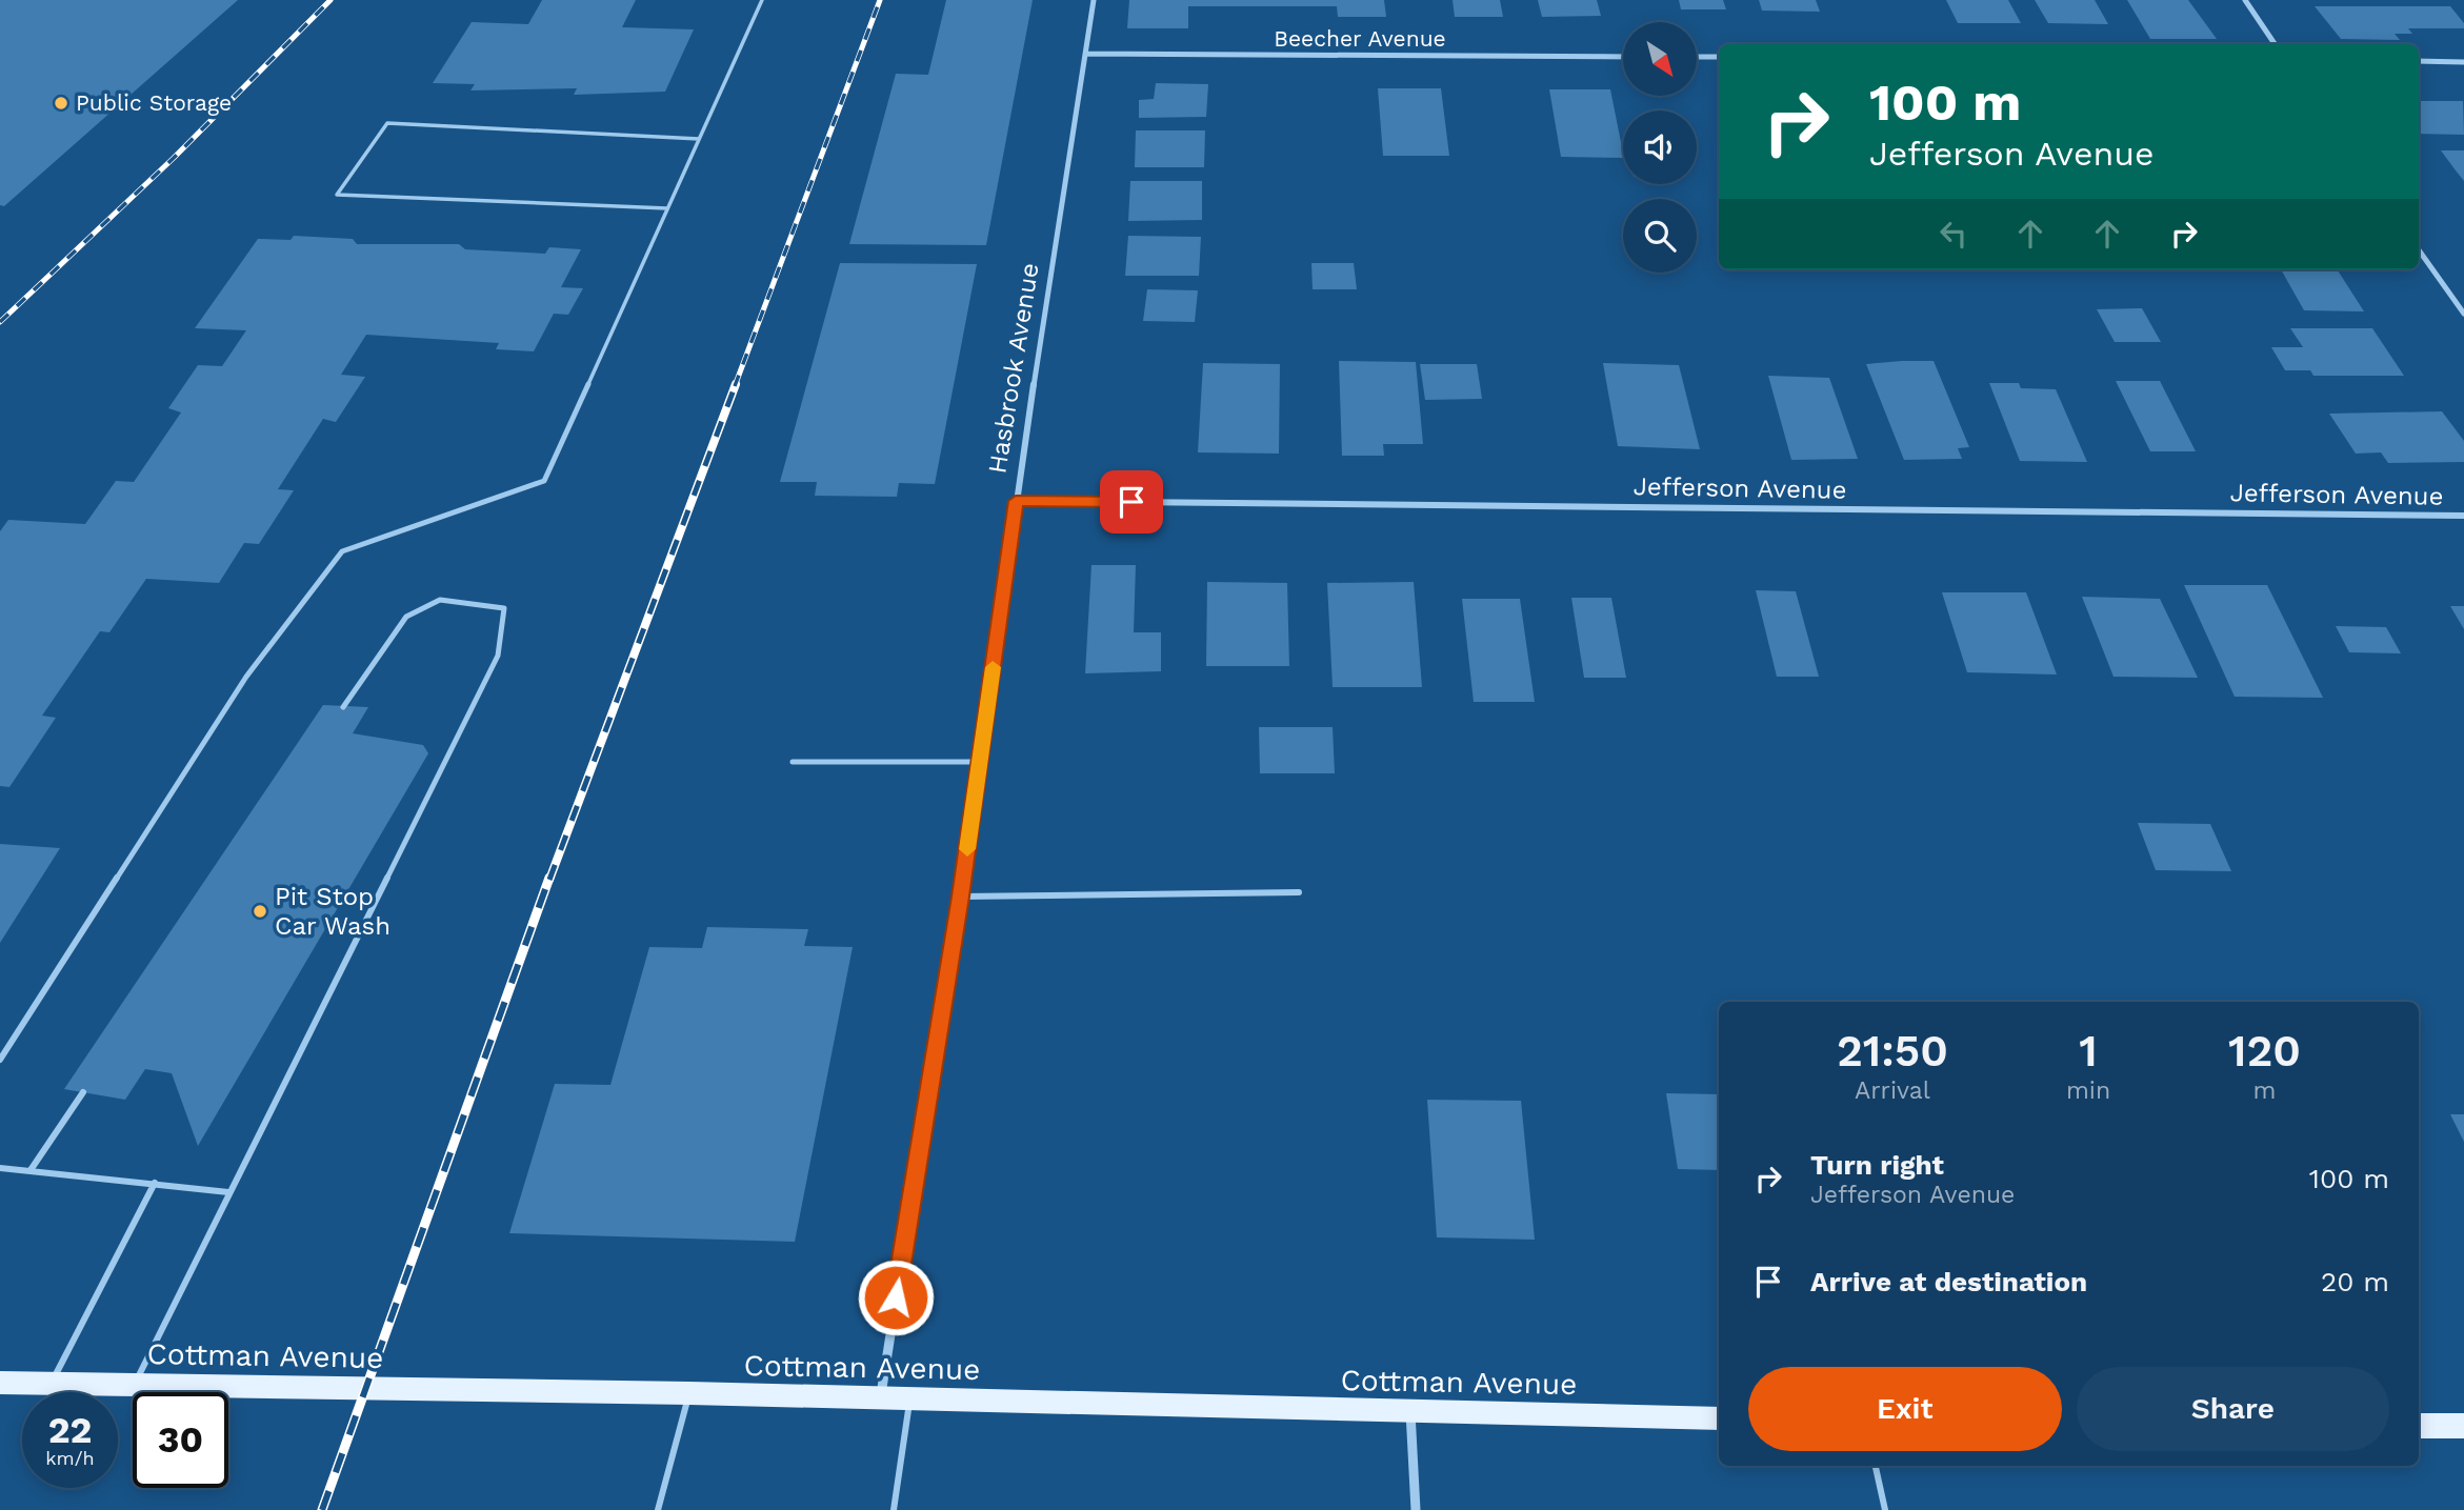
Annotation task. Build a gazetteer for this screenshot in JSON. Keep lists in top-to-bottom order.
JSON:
{
  "streets": {
    "main road": ["Cottman Avenue"],
    "street": ["Beecher Avenue", "Hasbrook Avenue", "Jefferson Avenue"]
  },
  "crossings": [
    ["Beecher Avenue", "Hasbrook Avenue"],
    ["Hasbrook Avenue", "Jefferson Avenue"],
    ["Hasbrook Avenue", "Cottman Avenue"]
  ],
  "places": ["Public Storage", "Pit Stop Car Wash"],
  "north": "bottom right",
  "page": {
    "turn": ["100 m", "Jefferson Avenue"],
    "eta": [
      "21:50",
      "Arrival",
      "1",
      "min",
      "120",
      "m"
    ],
    "list": [
      {
        "name": "Turn right",
        "note": "Jefferson Avenue",
        "value": "100 m"
      },
      {
        "name": "Arrive at destination",
        "value": "20 m"
      }
    ],
    "buttons": ["Exit", "Share"],
    "speed": "22 km/h",
    "limit": "30"
  }
}
